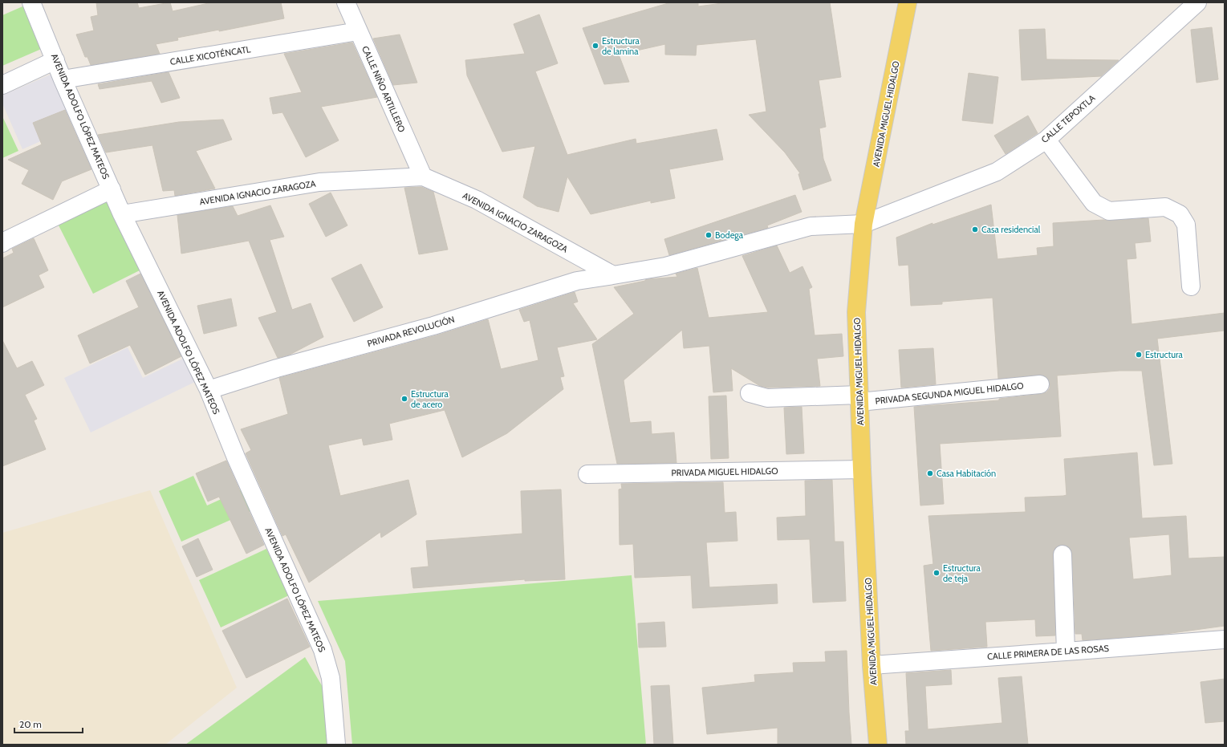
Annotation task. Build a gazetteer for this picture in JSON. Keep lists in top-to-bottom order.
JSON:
{
  "streets": {
    "main road": ["AVENIDA MIGUEL HIDALGO"],
    "street": [
      "CALLE XICOTÉNCATL",
      "CALLE NIÑO ARTILLERO",
      "AVENIDA ADOLFO LÓPEZ MATEOS",
      "CALLE TEPOXTLA",
      "AVENIDA IGNACIO ZARAGOZA",
      "PRIVADA REVOLUCIÓN",
      "PRIVADA SEGUNDA MIGUEL HIDALGO",
      "PRIVADA MIGUEL HIDALGO",
      "CALLE PRIMERA DE LAS ROSAS"
    ]
  },
  "crossings": [
    ["CALLE XICOTÉNCATL", "CALLE NIÑO ARTILLERO"],
    ["CALLE XICOTÉNCATL", "AVENIDA ADOLFO LÓPEZ MATEOS"],
    ["CALLE NIÑO ARTILLERO", "AVENIDA IGNACIO ZARAGOZA"],
    ["AVENIDA MIGUEL HIDALGO", "CALLE TEPOXTLA"],
    ["AVENIDA MIGUEL HIDALGO", "PRIVADA SEGUNDA MIGUEL HIDALGO"],
    ["AVENIDA MIGUEL HIDALGO", "PRIVADA MIGUEL HIDALGO"],
    ["AVENIDA MIGUEL HIDALGO", "CALLE PRIMERA DE LAS ROSAS"],
    ["AVENIDA ADOLFO LÓPEZ MATEOS", "AVENIDA IGNACIO ZARAGOZA"],
    ["AVENIDA ADOLFO LÓPEZ MATEOS", "PRIVADA REVOLUCIÓN"],
    ["AVENIDA IGNACIO ZARAGOZA", "PRIVADA REVOLUCIÓN"]
  ],
  "places": [
    "Estructura de lamina",
    "Casa residencial",
    "Bodega",
    "Estructura",
    "Estructura de acero",
    "Casa Habitación",
    "Estructura de teja"
  ],
  "scale_bar": "20 m"
}
